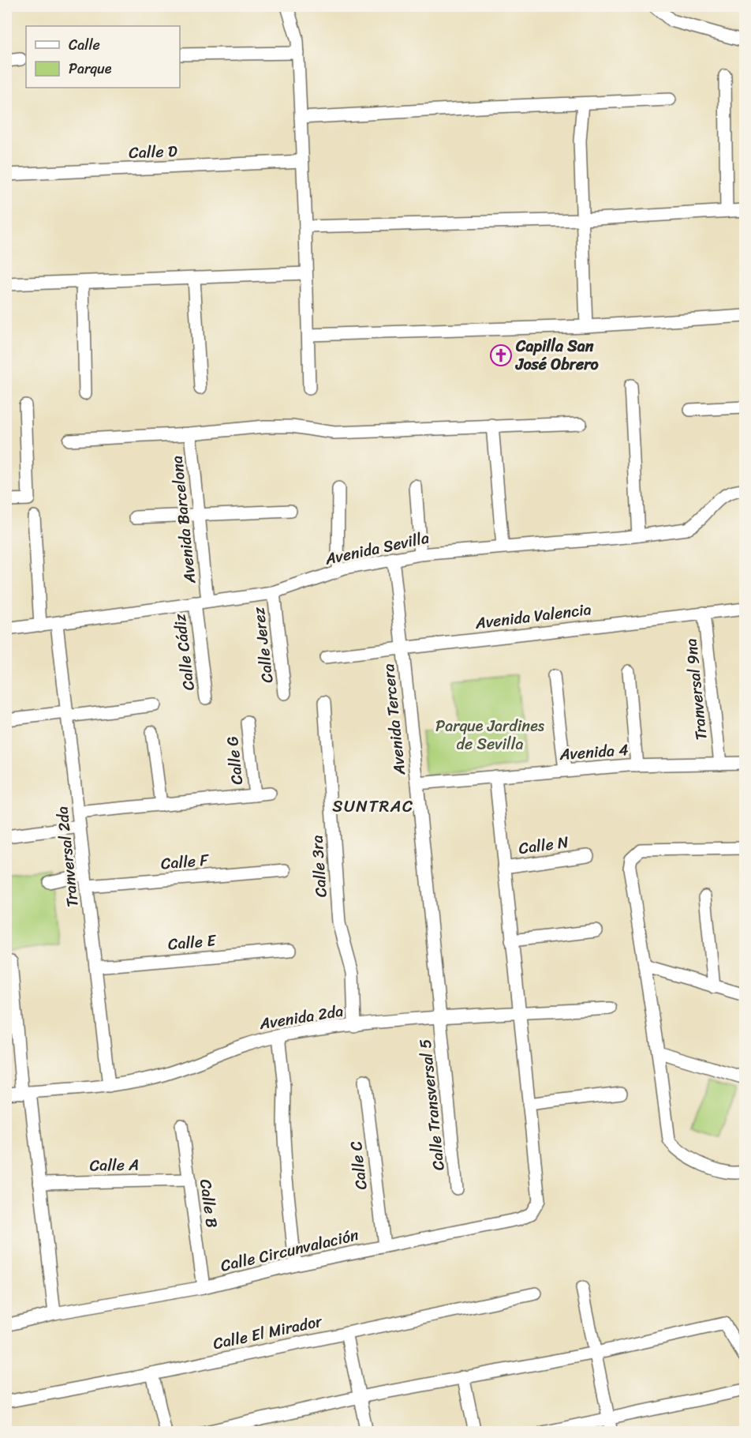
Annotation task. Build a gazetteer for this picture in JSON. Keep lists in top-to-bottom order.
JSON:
{
  "streets": {
    "street": [
      "Calle D",
      "Avenida Barcelona",
      "Avenida Sevilla",
      "Avenida Valencia",
      "Calle Jerez",
      "Calle Cádiz",
      "Tranversal 9na",
      "Avenida Tercera",
      "Avenida 4",
      "Calle G",
      "Calle N",
      "Tranversal 2da",
      "Calle F",
      "Calle 3ra",
      "Calle E",
      "Avenida 2da",
      "Calle Transversal 5",
      "Calle A",
      "Calle C",
      "Calle B",
      "Calle Circunvalación",
      "Calle El Mirador"
    ]
  },
  "crossings": [
    ["Avenida Barcelona", "Avenida Sevilla"],
    ["Avenida Sevilla", "Calle Jerez"],
    ["Avenida Sevilla", "Calle Cádiz"],
    ["Avenida Sevilla", "Avenida Tercera"],
    ["Avenida Sevilla", "Tranversal 2da"],
    ["Avenida Valencia", "Tranversal 9na"],
    ["Avenida Valencia", "Avenida Tercera"],
    ["Tranversal 9na", "Avenida 4"],
    ["Avenida Tercera", "Avenida 4"],
    ["Avenida Tercera", "Avenida 2da"],
    ["Avenida Tercera", "Calle Transversal 5"],
    ["Tranversal 2da", "Calle F"],
    ["Tranversal 2da", "Calle E"],
    ["Tranversal 2da", "Avenida 2da"],
    ["Calle 3ra", "Avenida 2da"],
    ["Avenida 2da", "Calle Transversal 5"],
    ["Calle A", "Calle B"],
    ["Calle C", "Calle Circunvalación"],
    ["Calle B", "Calle Circunvalación"]
  ],
  "districts": ["SUNTRAC"],
  "parks": ["Parque Jardines de Sevilla"],
  "places": {
    "church": ["Capilla San José Obrero"]
  },
  "legend": ["Calle", "Parque"]
}
